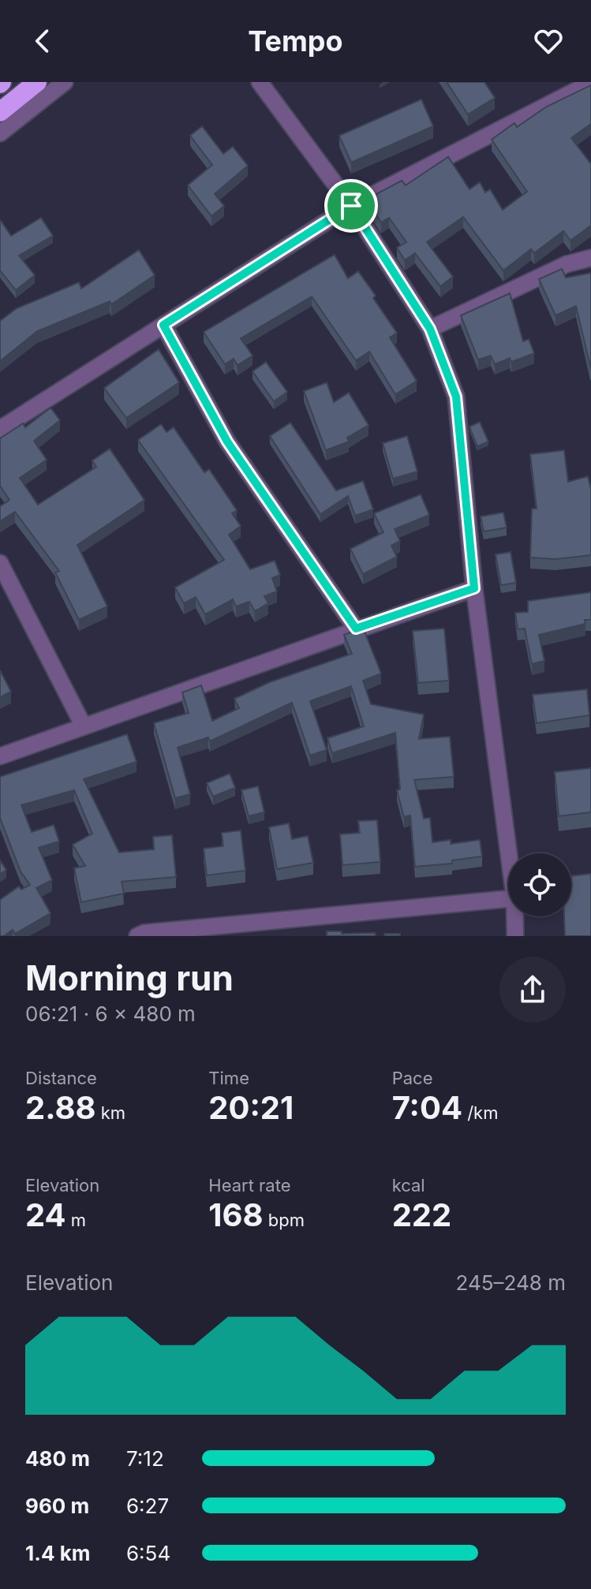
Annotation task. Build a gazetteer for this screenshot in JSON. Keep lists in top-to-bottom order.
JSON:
{
  "page": {
    "header": "Tempo",
    "heading": ["Morning run", "06:21 · 6 × 480 m"],
    "stats": [
      ["Distance", "2.88 km"],
      ["Time", "20:21"],
      ["Pace", "7:04 /km"],
      ["Elevation", "24 m"],
      ["Heart rate", "168 bpm"],
      ["kcal", "222"]
    ],
    "chart": ["Elevation", "245–248 m"],
    "list": [
      {
        "name": "480 m",
        "note": "7:12"
      },
      {
        "name": "960 m",
        "note": "6:27"
      },
      {
        "name": "1.4 km",
        "note": "6:54"
      }
    ]
  }
}
